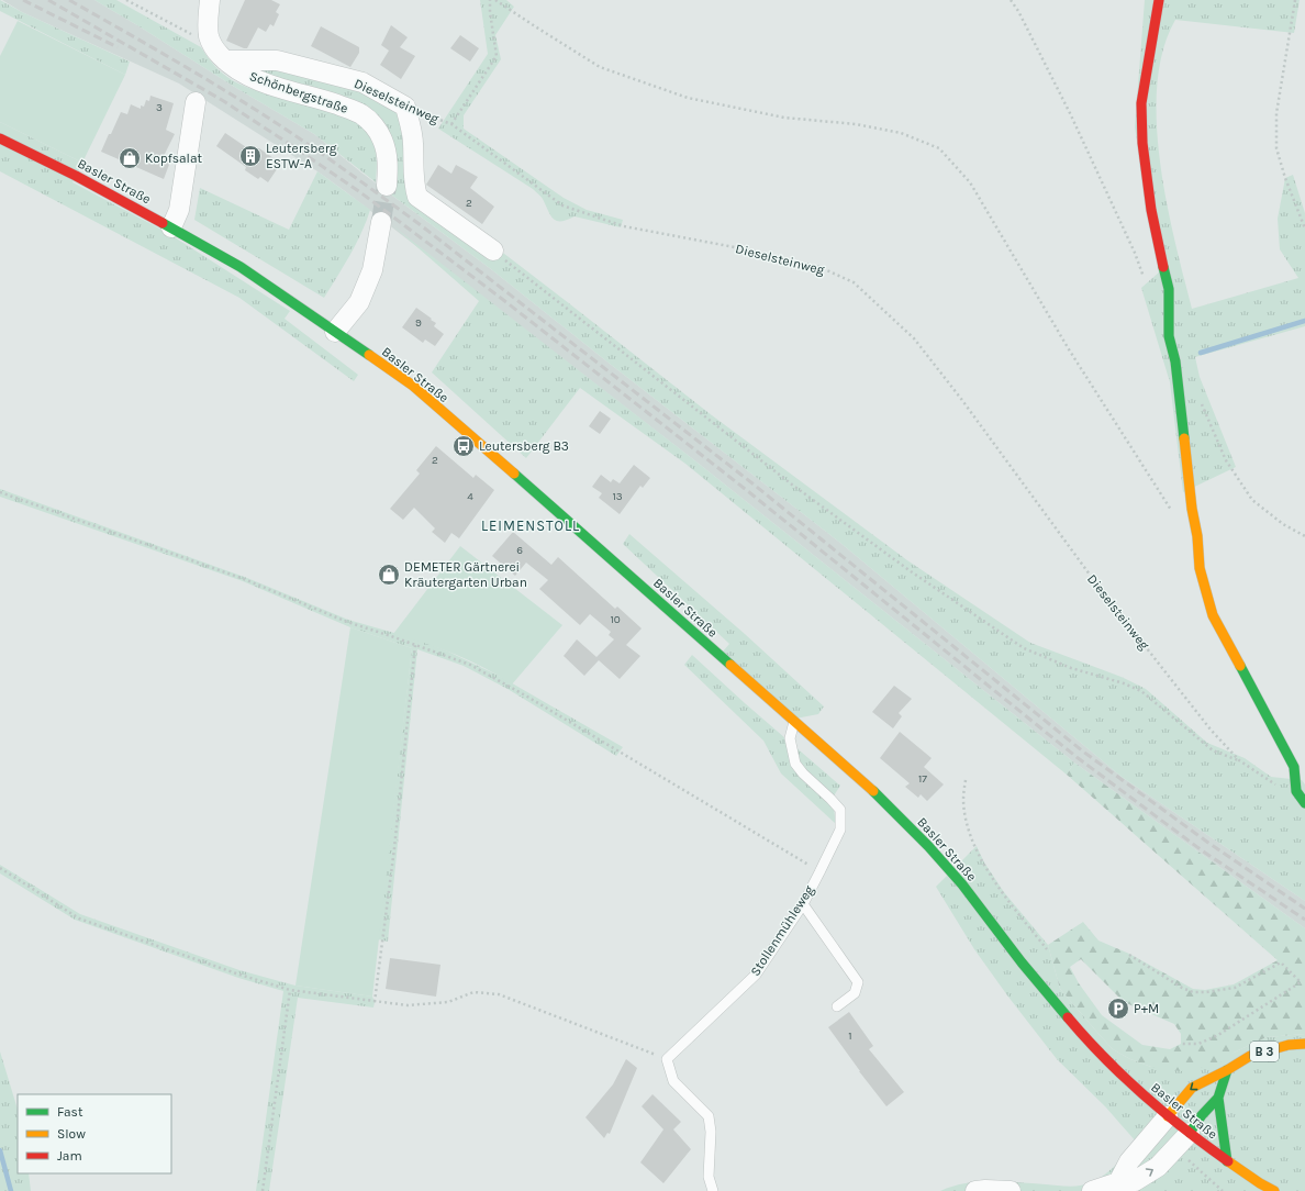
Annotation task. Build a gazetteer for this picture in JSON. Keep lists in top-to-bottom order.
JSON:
{
  "streets": {
    "street": [
      "Schönbergstraße",
      "Dieselsteinweg",
      "Basler Straße",
      "B 3"
    ],
    "lane": ["Stollenmühleweg"]
  },
  "crossings": [
    ["Schönbergstraße", "Dieselsteinweg"],
    ["Basler Straße", "Stollenmühleweg"]
  ],
  "districts": ["LEIMENSTOLL"],
  "places": {
    "building": ["Leutersberg ESTW-A"],
    "shop": ["Kopfsalat", "DEMETER Gärtnerei Kräutergarten Urban"],
    "bus stop": ["Leutersberg B3"],
    "parking": ["P+M"]
  },
  "house_numbers": [
    "3",
    "2",
    "9",
    "2",
    "4",
    "13",
    "6",
    "10",
    "17",
    "1"
  ],
  "legend": ["Fast", "Slow", "Jam"]
}
